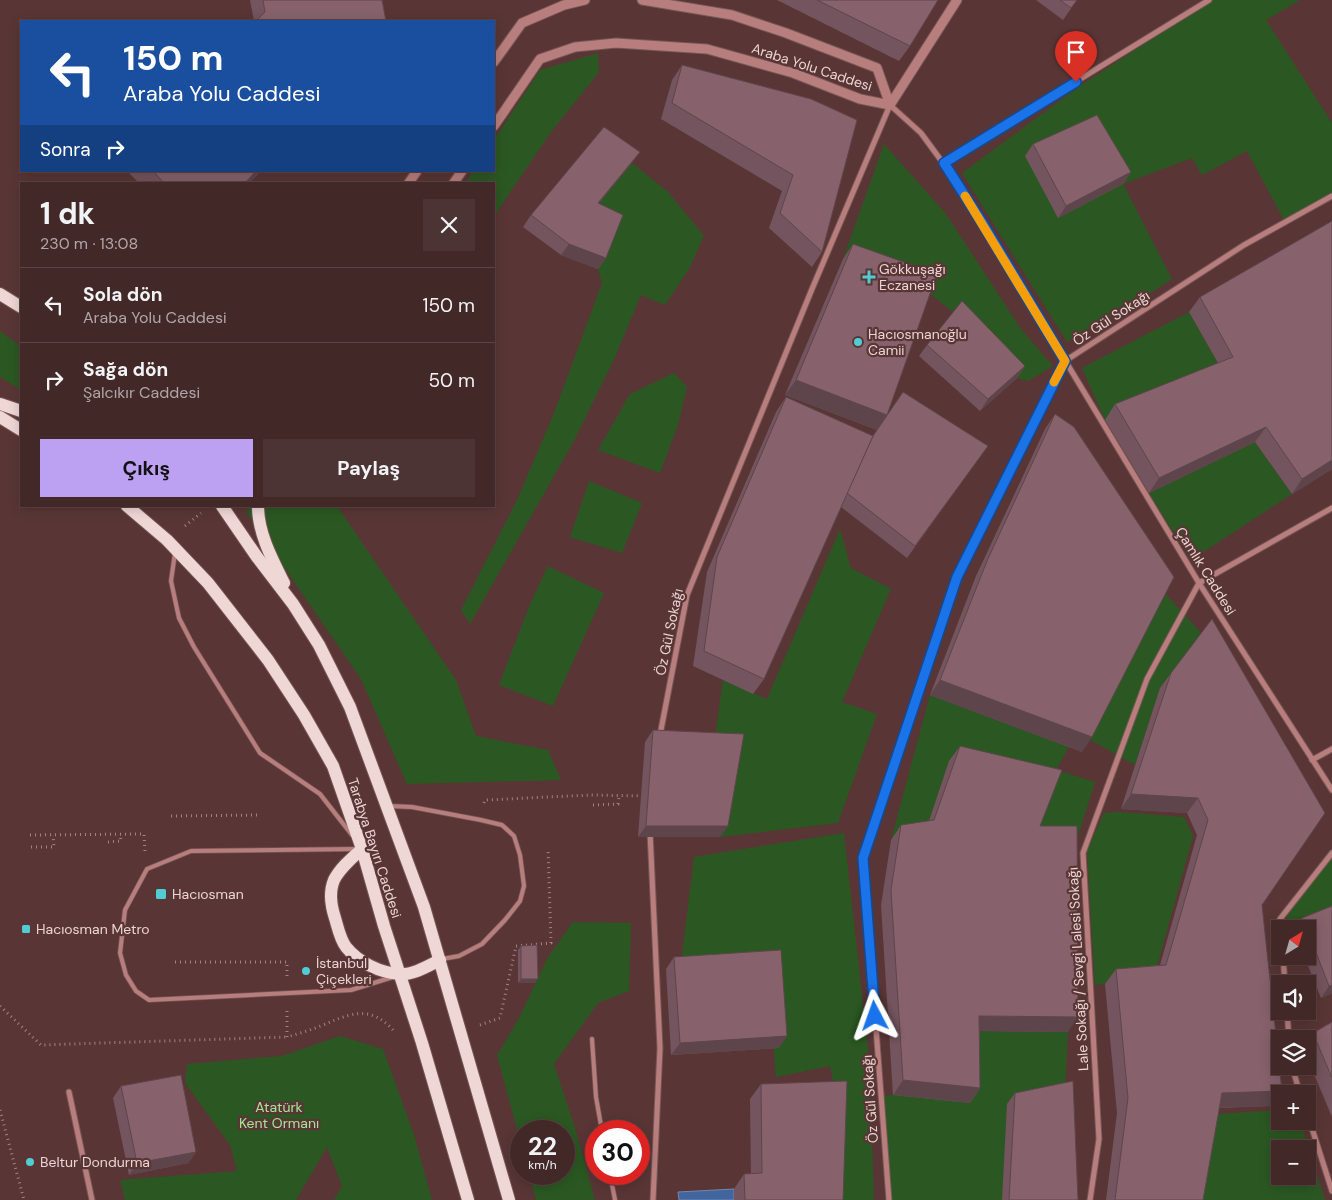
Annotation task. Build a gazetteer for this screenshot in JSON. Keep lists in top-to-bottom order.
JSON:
{
  "streets": {
    "main road": ["Tarabya Bayırı Caddesi"],
    "street": [
      "Araba Yolu Caddesi",
      "Öz Gül Sokağı",
      "Çamlık Caddesi",
      "Lale Sokağı / Sevgi Lalesi Sokağı"
    ]
  },
  "crossings": [
    ["Araba Yolu Caddesi", "Öz Gül Sokağı"],
    ["Araba Yolu Caddesi", "Çamlık Caddesi"],
    ["Öz Gül Sokağı", "Çamlık Caddesi"],
    ["Çamlık Caddesi", "Lale Sokağı / Sevgi Lalesi Sokağı"]
  ],
  "parks": ["Atatürk Kent Ormanı"],
  "places": {
    "health": ["Gökkuşağı Eczanesi"],
    "other": ["Hacıosmanoğlu Camii", "İstanbul Çiçekleri", "Beltur Dondurma"],
    "transit": ["Hacıosman", "Hacıosman Metro"]
  },
  "north": "top right",
  "page": {
    "turn": ["150 m", "Araba Yolu Caddesi"],
    "then": "Sonra",
    "heading": ["1 dk", "230 m · 13:08"],
    "list": [
      {
        "name": "Sola dön",
        "note": "Araba Yolu Caddesi",
        "value": "150 m"
      },
      {
        "name": "Sağa dön",
        "note": "Şalcıkır Caddesi",
        "value": "50 m"
      }
    ],
    "buttons": ["Çıkış", "Paylaş"],
    "map_buttons": ["+", "−"],
    "speed": "22 km/h",
    "limit": "30"
  }
}
